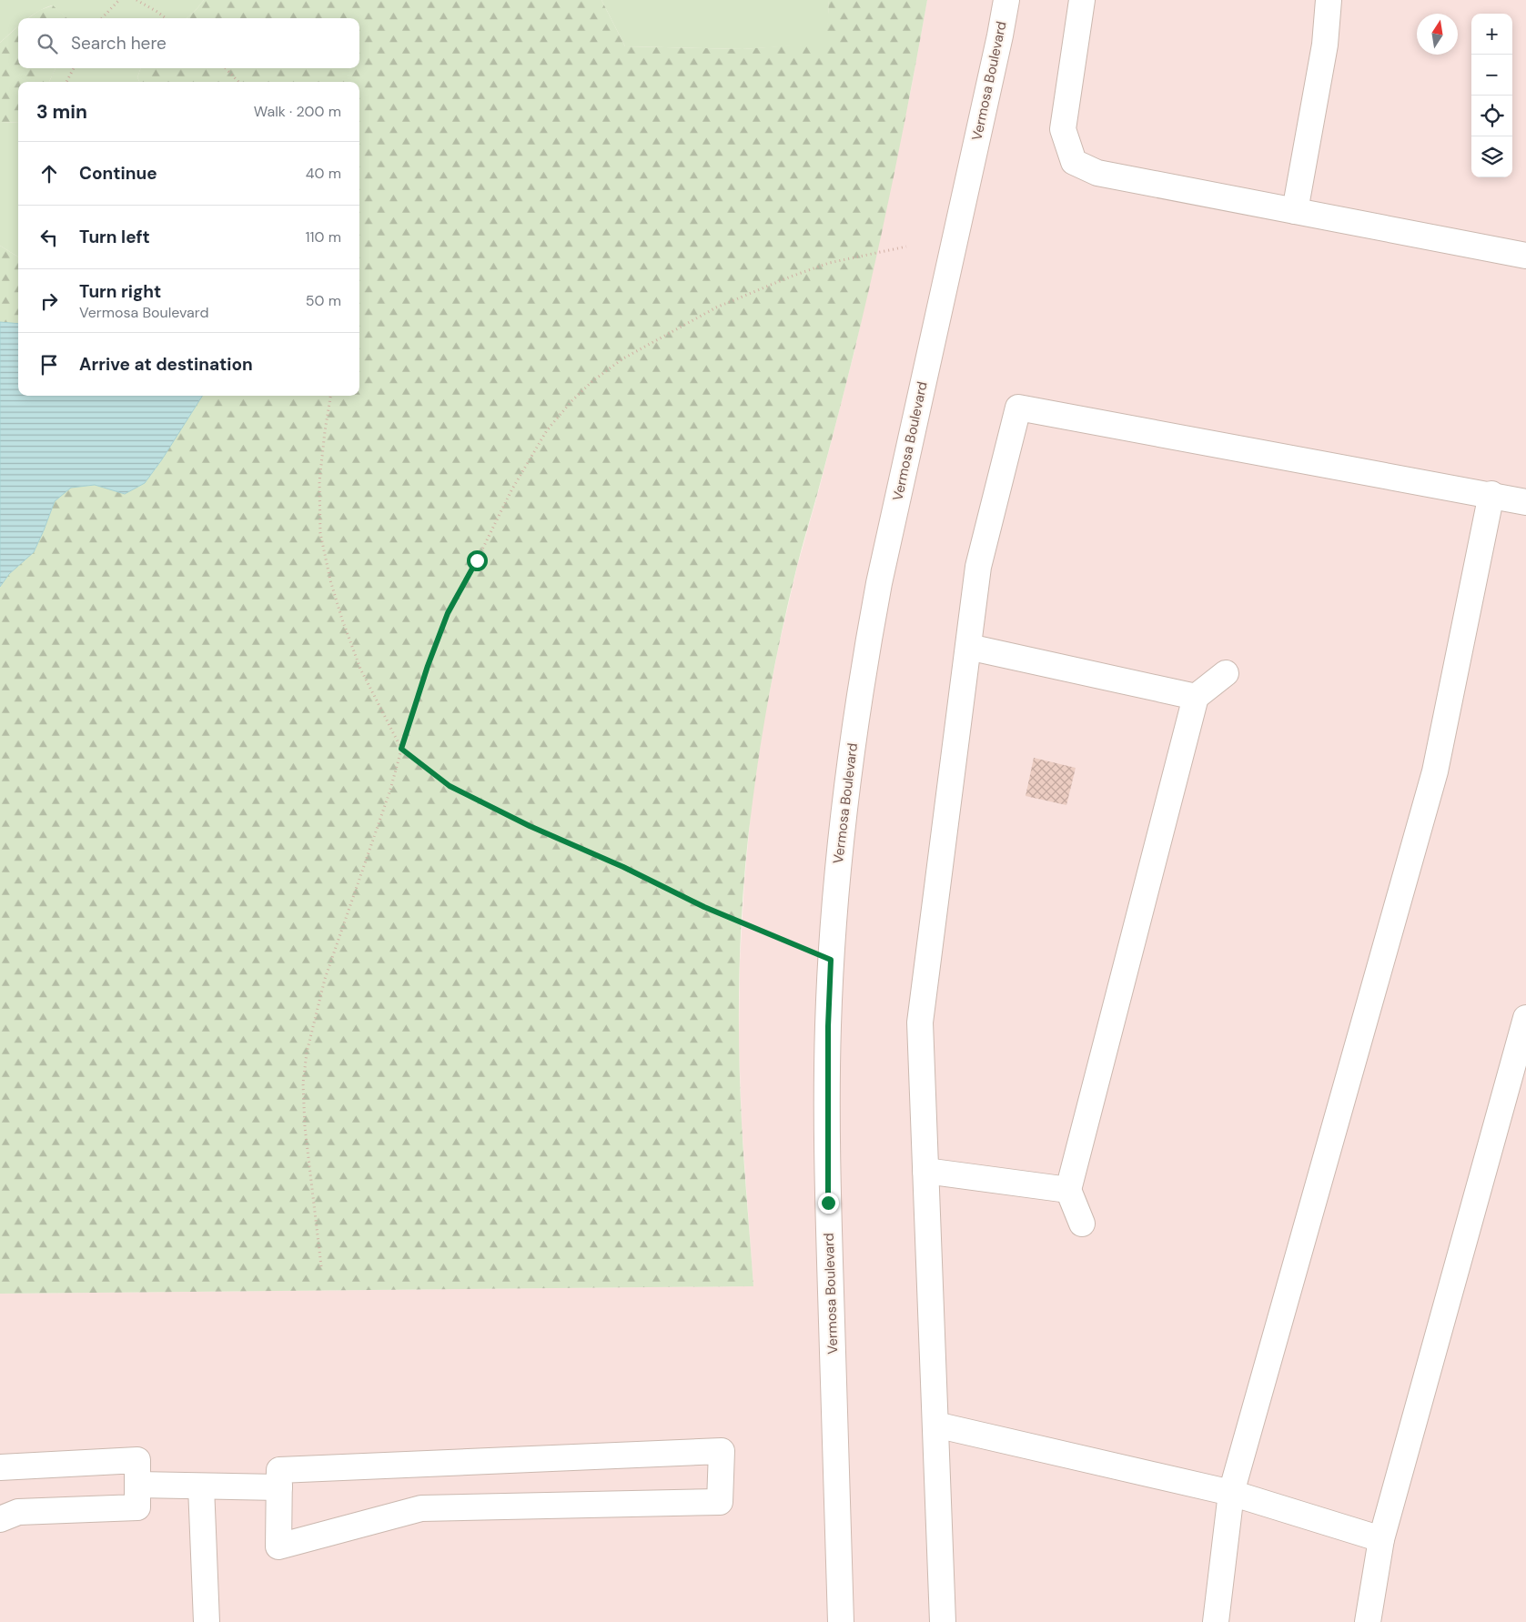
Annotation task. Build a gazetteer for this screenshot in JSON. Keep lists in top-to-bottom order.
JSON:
{
  "streets": {
    "street": ["Vermosa Boulevard"]
  },
  "north": "top",
  "page": {
    "map_buttons": ["+", "−"],
    "search": "Search here",
    "heading": ["3 min", "Walk · 200 m"],
    "list": [
      ["Continue", "40 m"],
      ["Turn left", "110 m"],
      ["Turn right", "Vermosa Boulevard", "50 m"],
      "Arrive at destination"
    ]
  }
}
